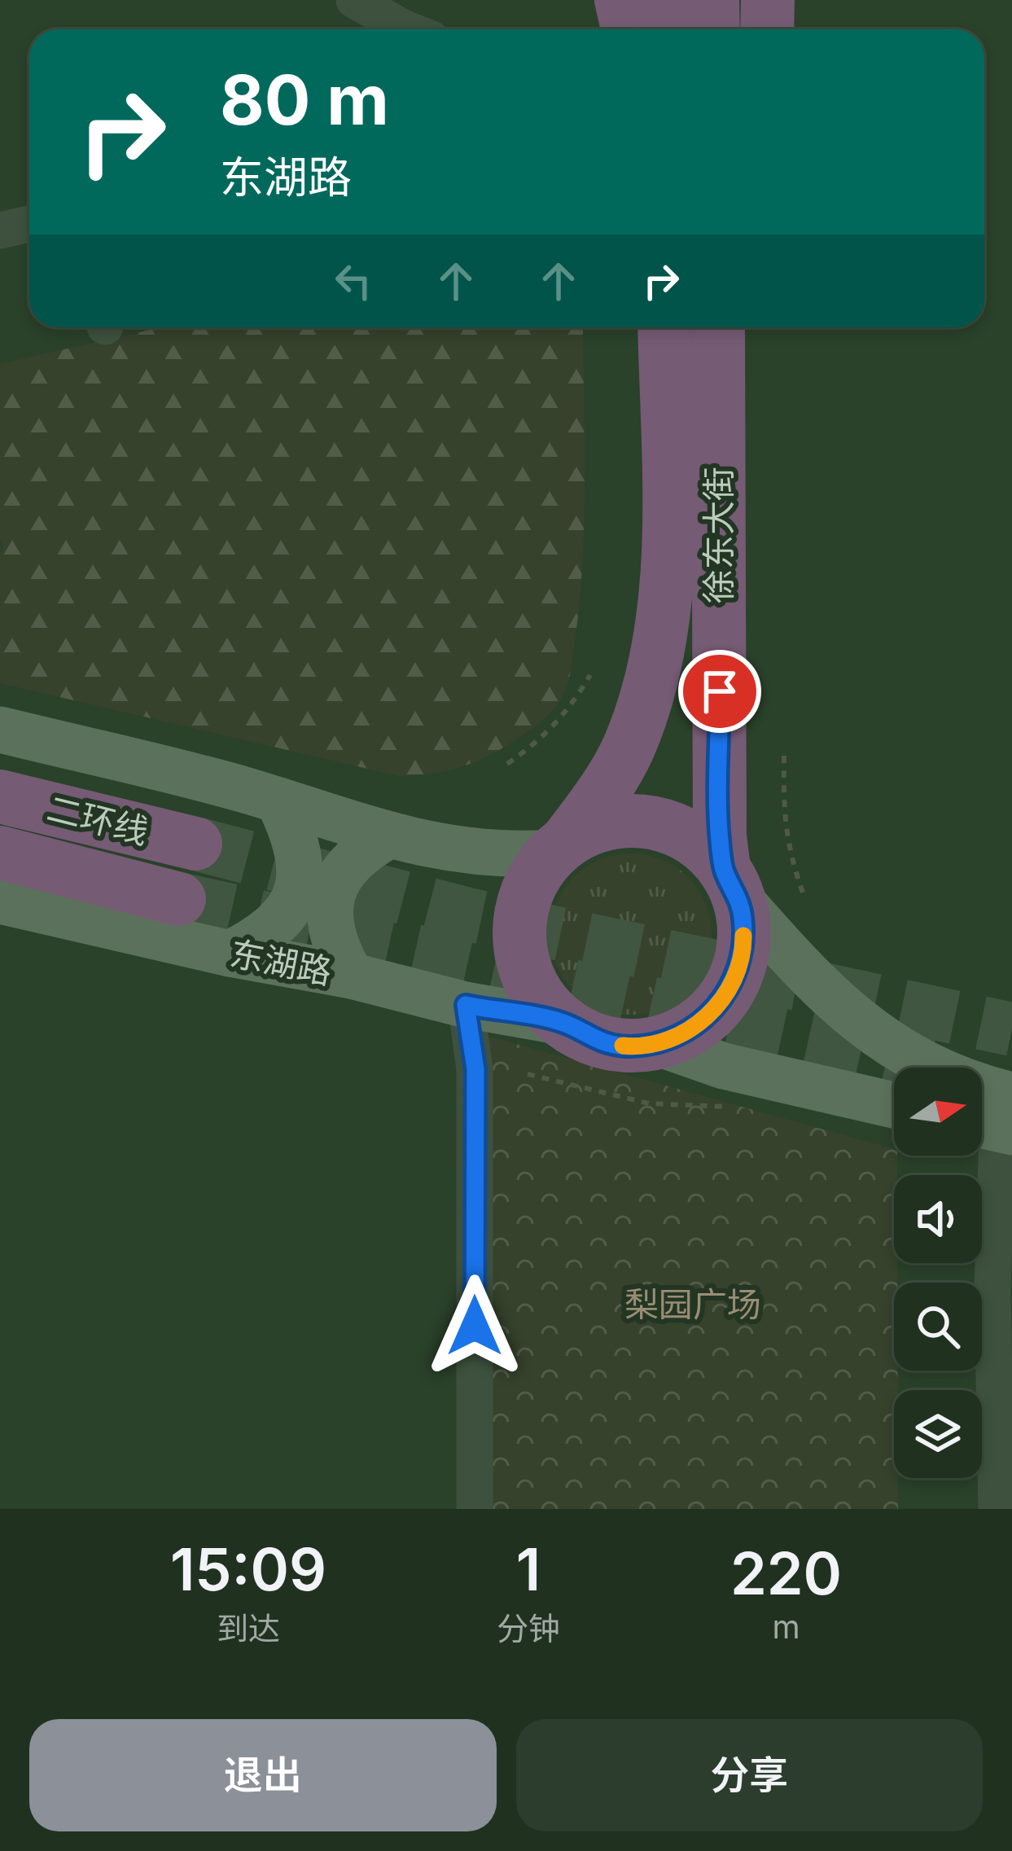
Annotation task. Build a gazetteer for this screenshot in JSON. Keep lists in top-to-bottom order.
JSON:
{
  "streets": {
    "highway": ["徐东大街", "二环线"],
    "main road": ["东湖路"]
  },
  "crossings": [
    ["徐东大街", "东湖路"]
  ],
  "parks": ["梨园广场"],
  "north": "right",
  "page": {
    "turn": ["80 m", "东湖路"],
    "eta": [
      "15:09",
      "到达",
      "1",
      "分钟",
      "220",
      "m"
    ],
    "buttons": ["退出", "分享"]
  }
}
